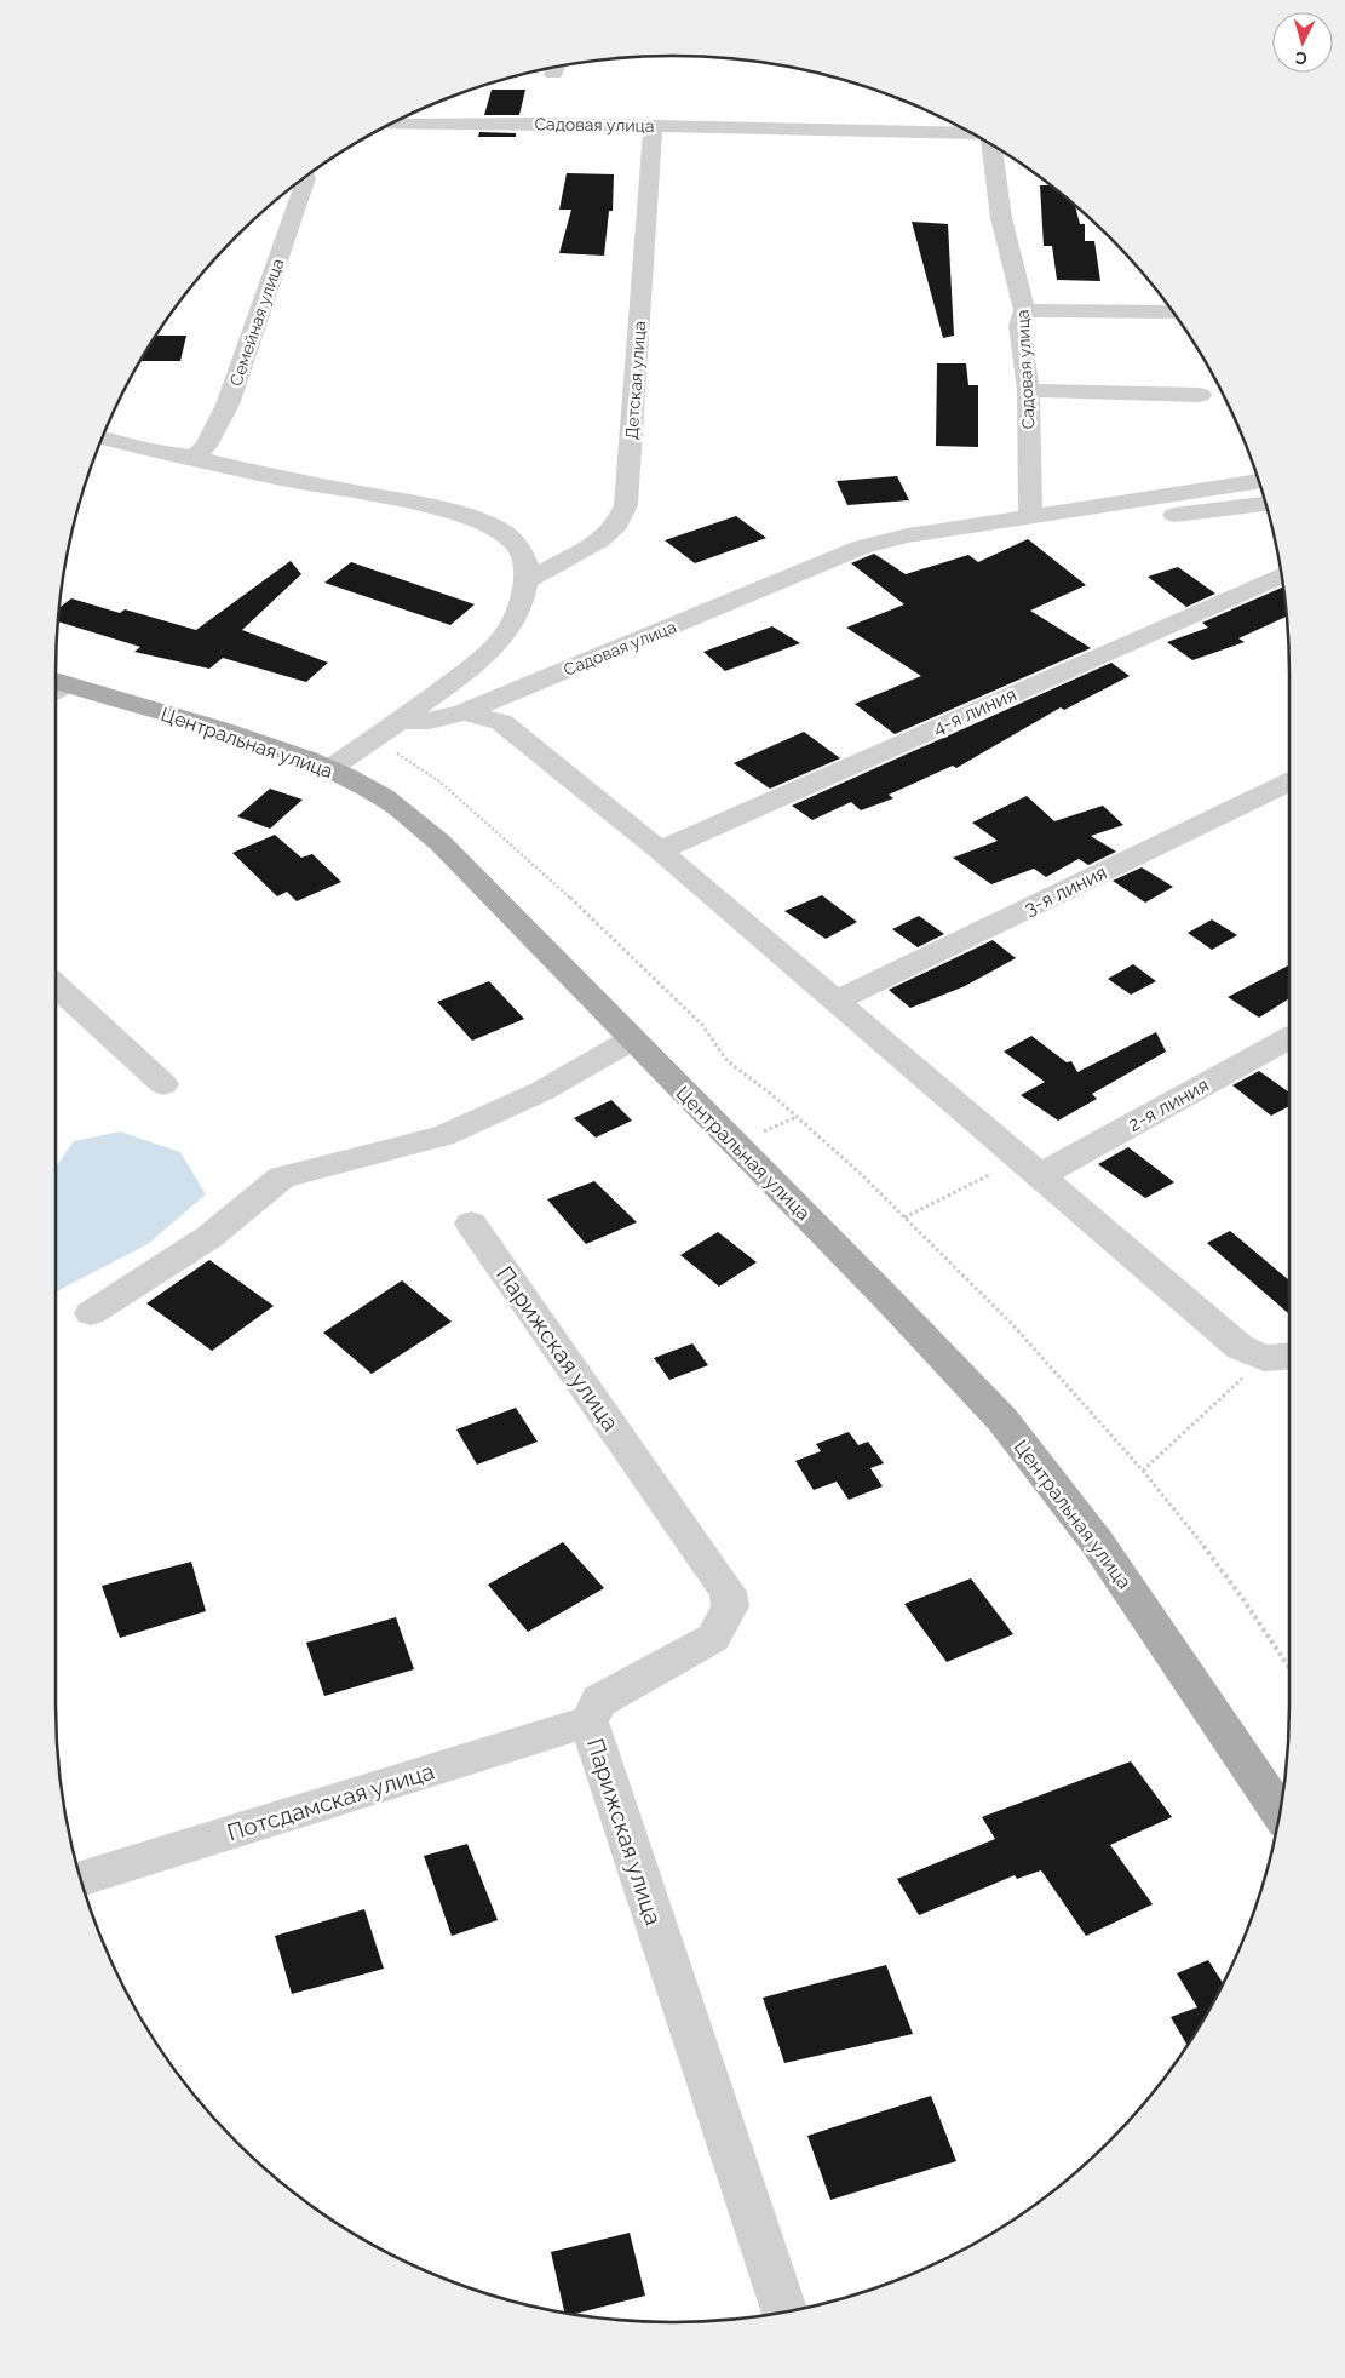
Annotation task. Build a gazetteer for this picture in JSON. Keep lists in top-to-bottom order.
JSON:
{
  "streets": {
    "main road": ["Центральная улица"],
    "street": [
      "Садовая улица",
      "Семейная улица",
      "Детская улица",
      "4-я линия",
      "3-я линия",
      "2-я линия",
      "Парижская улица",
      "Потсдамская улица"
    ]
  },
  "crossings": [
    ["Садовая улица", "Детская улица"],
    ["Парижская улица", "Потсдамская улица"]
  ],
  "north": "bottom"
}
